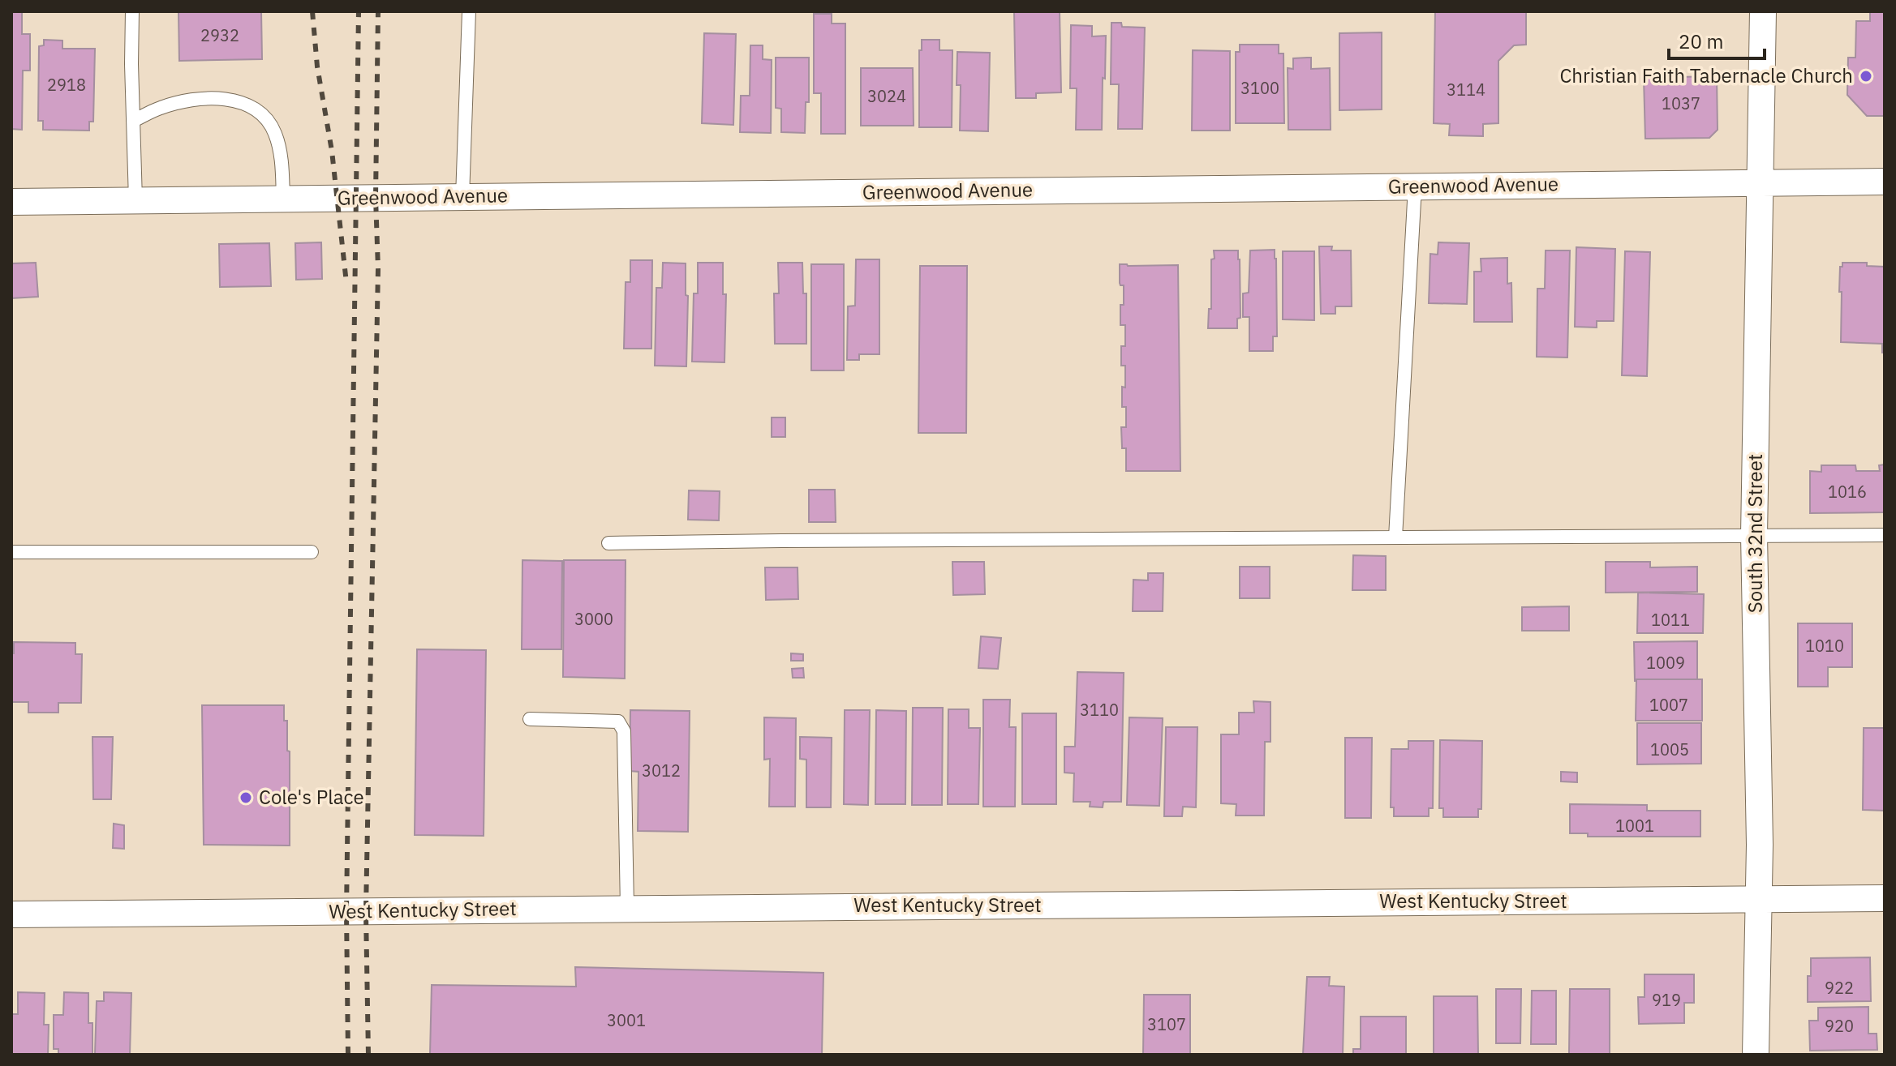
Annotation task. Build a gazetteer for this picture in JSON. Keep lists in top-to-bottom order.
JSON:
{
  "streets": {
    "street": ["Greenwood Avenue", "South 32nd Street", "West Kentucky Street"]
  },
  "crossings": [
    ["Greenwood Avenue", "South 32nd Street"],
    ["South 32nd Street", "West Kentucky Street"]
  ],
  "places": ["Christian Faith Tabernacle Church", "Cole's Place"],
  "house_numbers": [
    "2932",
    "2918",
    "3100",
    "3114",
    "3024",
    "1037",
    "1016",
    "3000",
    "1011",
    "1010",
    "1009",
    "1007",
    "3110",
    "1005",
    "3012",
    "1001",
    "922",
    "919",
    "3001",
    "3107",
    "920"
  ],
  "scale_bar": "20 m"
}
